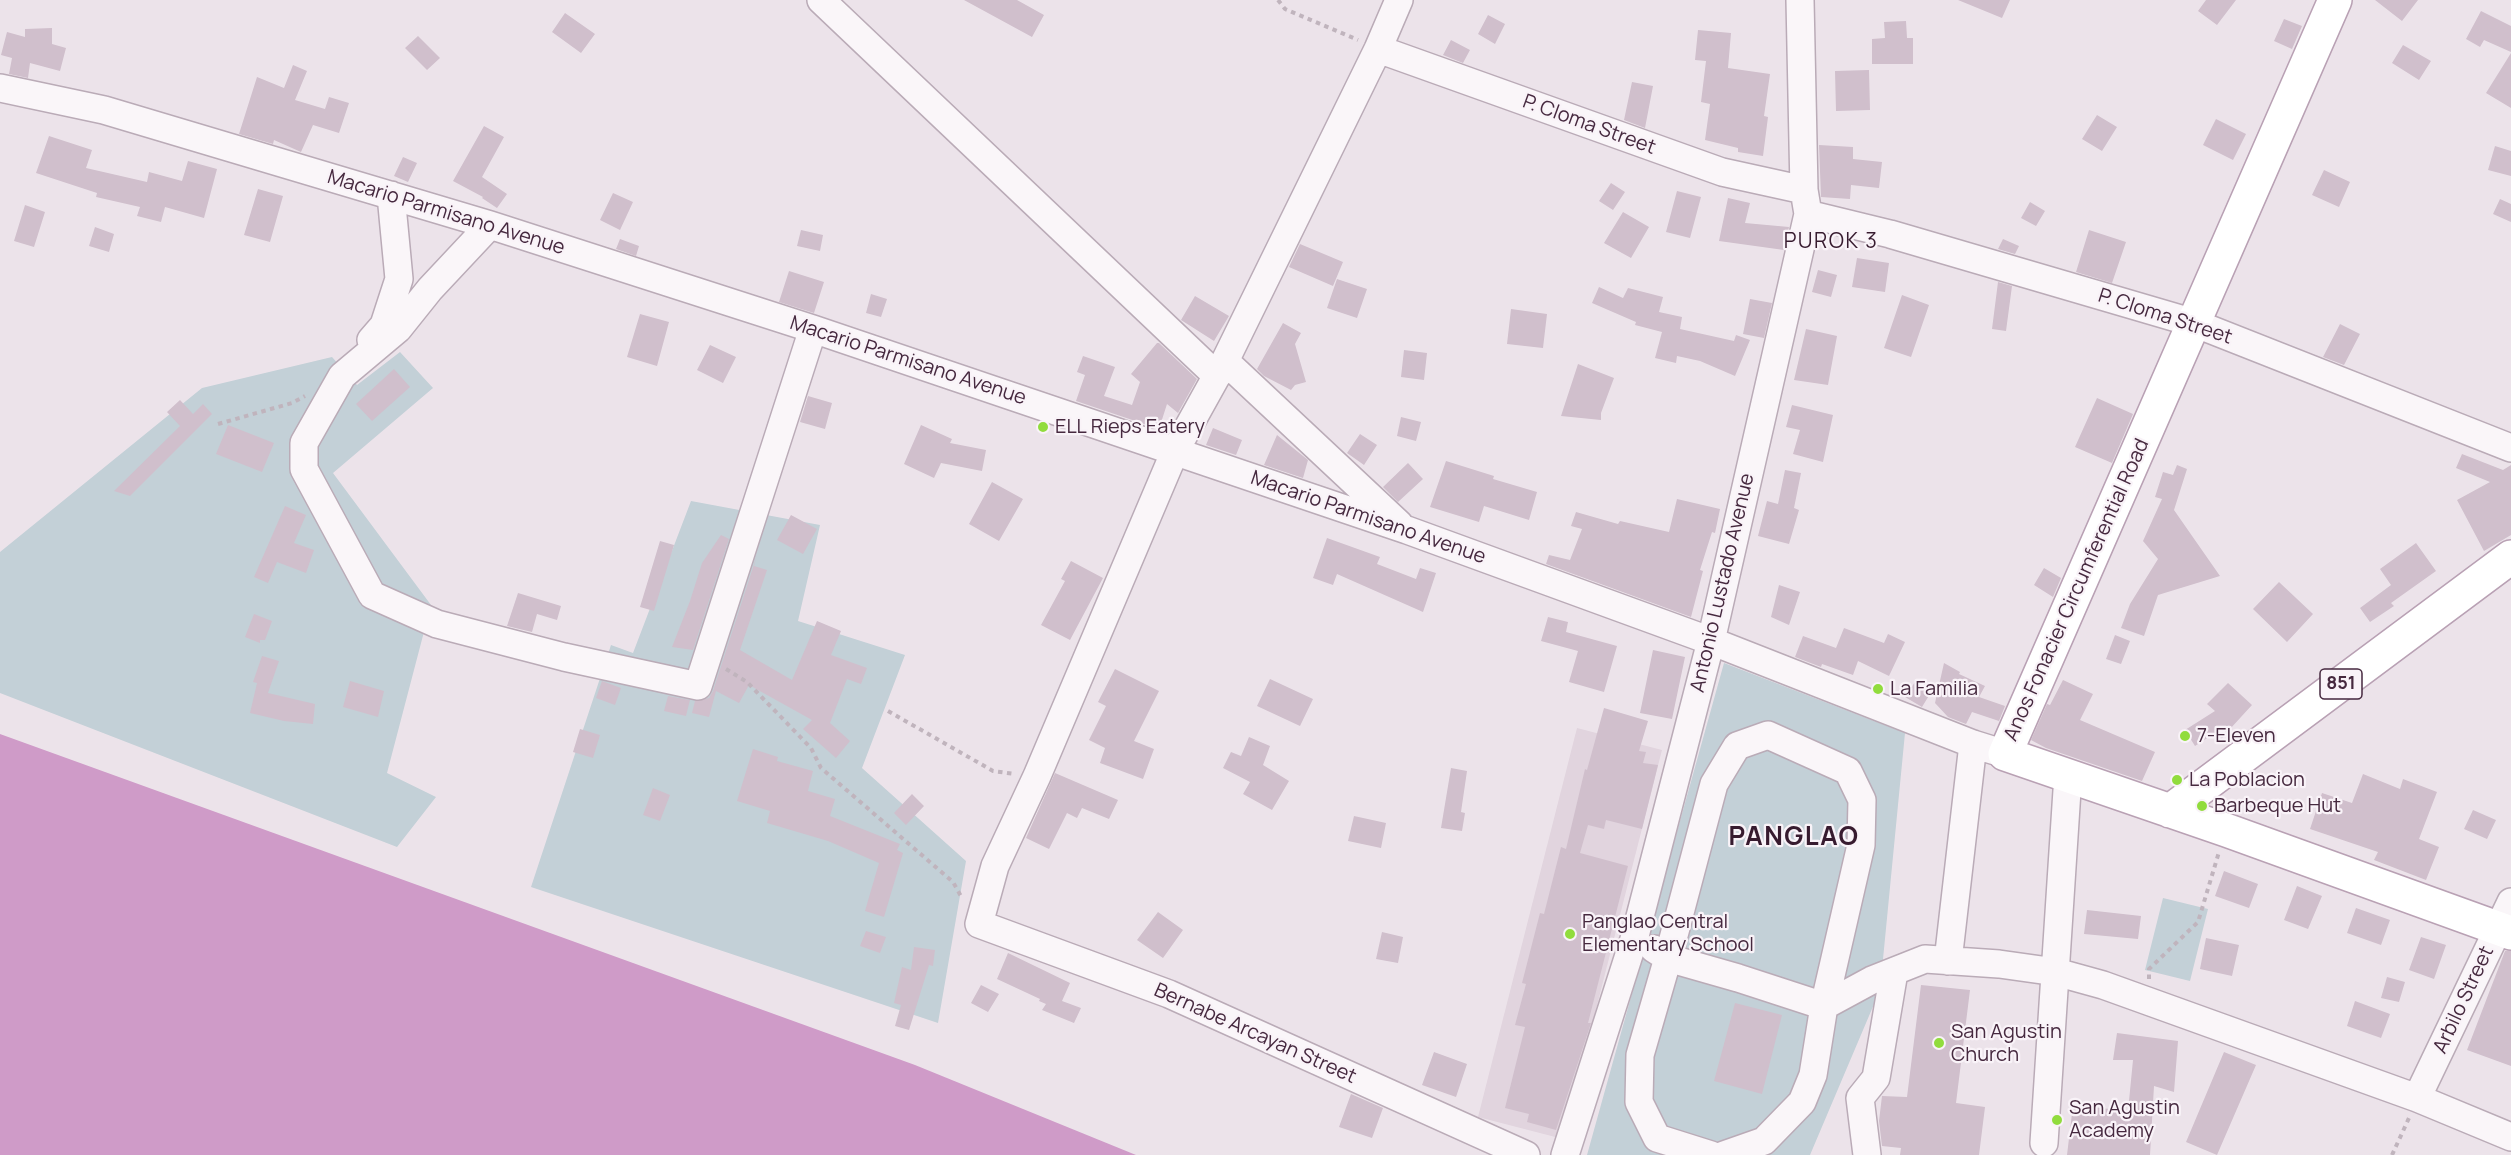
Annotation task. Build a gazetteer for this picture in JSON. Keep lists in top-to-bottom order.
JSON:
{
  "streets": {
    "main road": ["Anos Fonacier Circumferential Road", "851"],
    "street": [
      "P. Cloma Street",
      "Macario Parmisano Avenue",
      "Antonio Lustado Avenue",
      "Arbilo Street",
      "Bernabe Arcayan Street"
    ]
  },
  "crossings": [
    ["P. Cloma Street", "Antonio Lustado Avenue"],
    ["P. Cloma Street", "Anos Fonacier Circumferential Road"],
    ["Macario Parmisano Avenue", "Antonio Lustado Avenue"],
    ["Macario Parmisano Avenue", "Anos Fonacier Circumferential Road"],
    ["Anos Fonacier Circumferential Road", "851"],
    ["Anos Fonacier Circumferential Road", "Arbilo Street"]
  ],
  "districts": ["PUROK 3", "PANGLAO"],
  "places": [
    "ELL Rieps Eatery",
    "La Familia",
    "7-Eleven",
    "La Poblacion",
    "Barbeque Hut",
    "Panglao Central Elementary School",
    "San Agustin Church",
    "San Agustin Academy"
  ]
}
